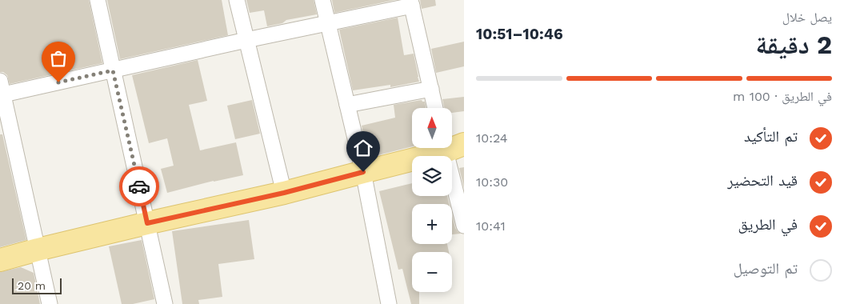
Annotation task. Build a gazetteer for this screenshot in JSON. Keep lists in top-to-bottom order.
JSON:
{
  "scale_bar": "20 m",
  "north": "top",
  "page": {
    "heading": ["2 دقيقة", "يصل خلال", "10:46–10:51"],
    "bar": "في الطريق · 100 m",
    "map_buttons": ["+", "−"],
    "list": [
      ["تم التأكيد", "10:24"],
      ["قيد التحضير", "10:30"],
      ["في الطريق", "10:41"],
      "تم التوصيل"
    ],
    "scale": "20 m"
  }
}
